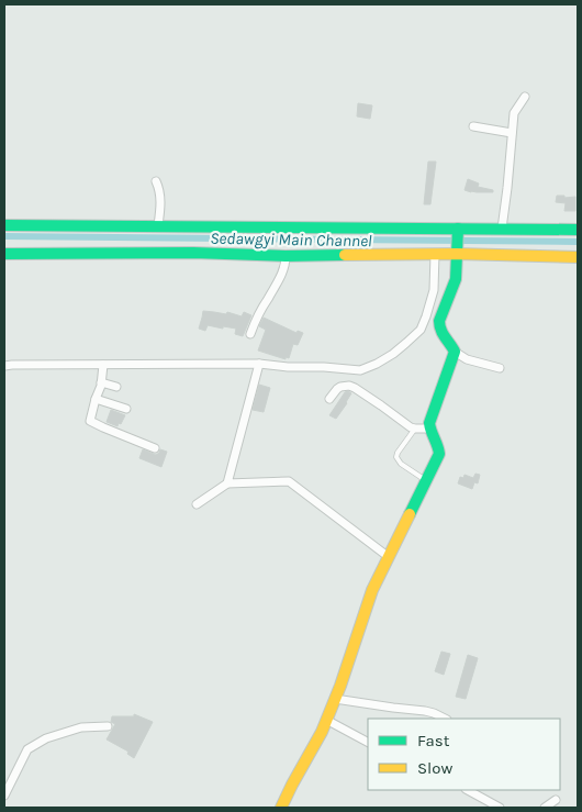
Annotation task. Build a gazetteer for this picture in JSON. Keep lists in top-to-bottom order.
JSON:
{
  "water": ["Sedawgyi Main Channel"],
  "legend": ["Fast", "Slow"]
}
